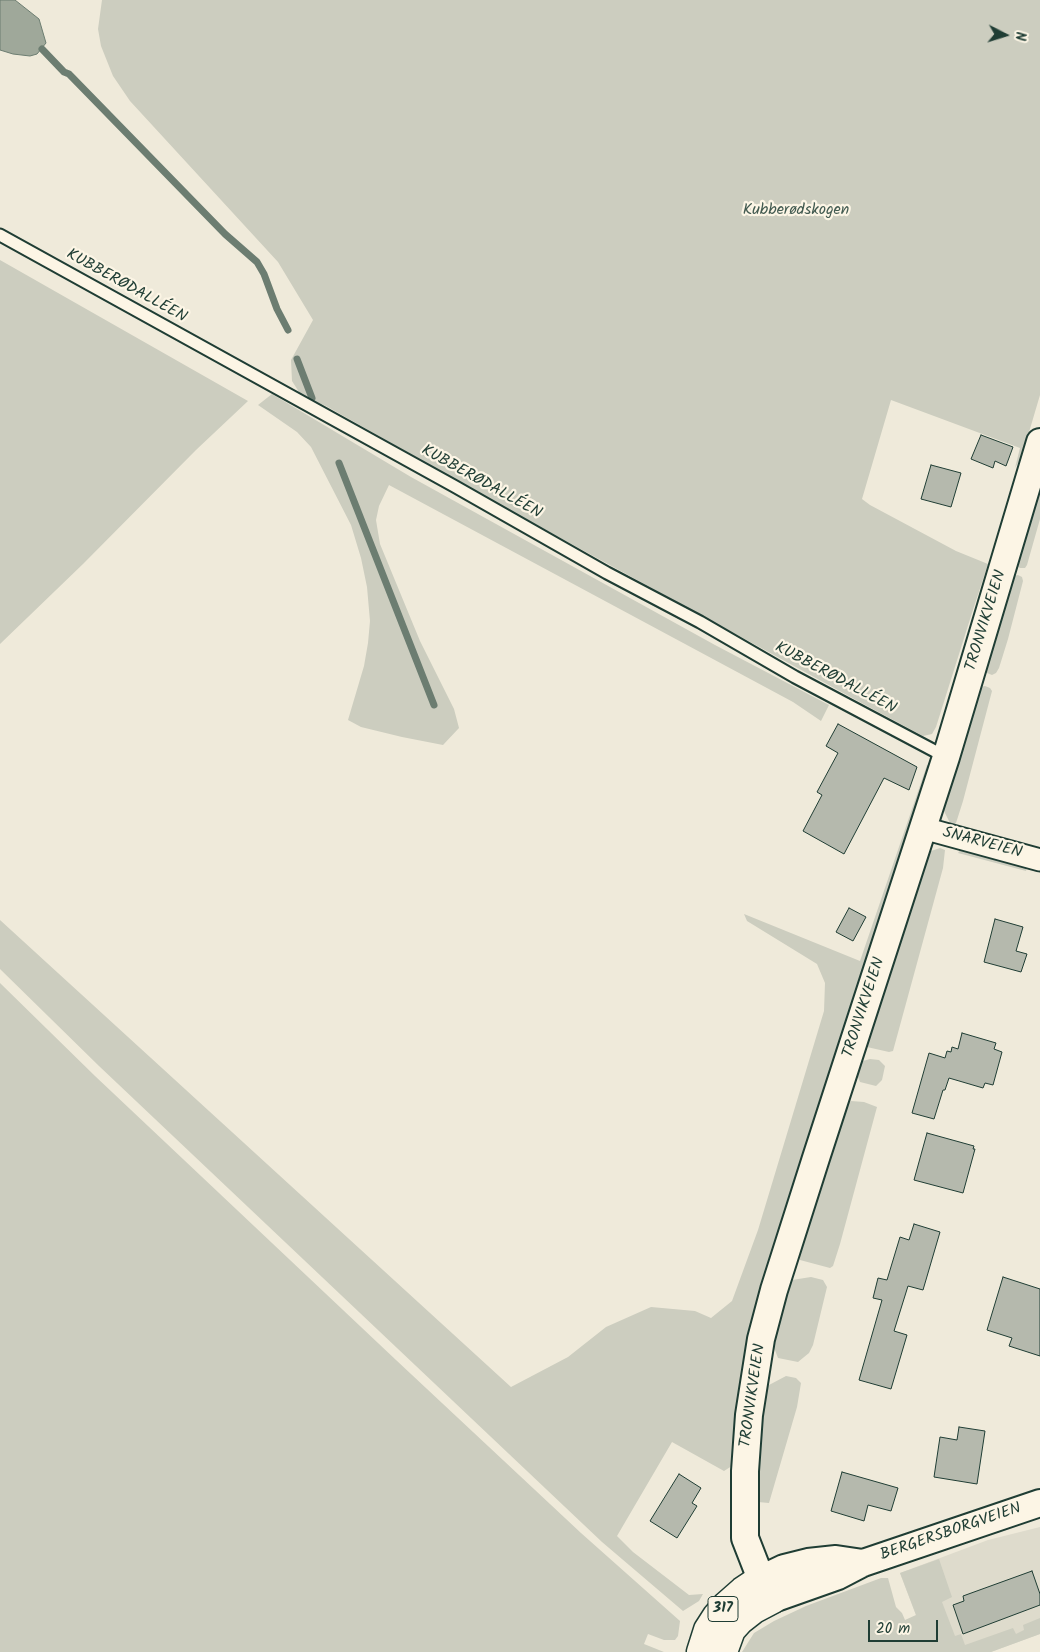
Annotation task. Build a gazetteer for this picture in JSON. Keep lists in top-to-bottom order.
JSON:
{
  "streets": {
    "main road": ["317"],
    "street": ["TRONVIKVEIEN", "SNARVEIEN", "BERGERSBORGVEIEN"],
    "lane": ["KUBBERØDALLÉEN"]
  },
  "crossings": [
    ["KUBBERØDALLÉEN", "TRONVIKVEIEN"],
    ["TRONVIKVEIEN", "SNARVEIEN"],
    ["TRONVIKVEIEN", "BERGERSBORGVEIEN"],
    ["TRONVIKVEIEN", "317"],
    ["BERGERSBORGVEIEN", "317"]
  ],
  "parks": ["Kubberødskogen"],
  "scale_bar": "20 m",
  "north": "right"
}
